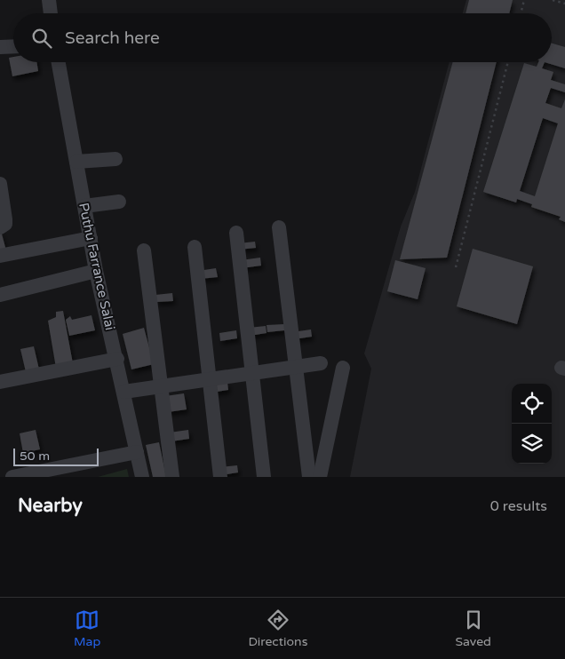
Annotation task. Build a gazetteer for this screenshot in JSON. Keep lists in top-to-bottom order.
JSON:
{
  "streets": {
    "street": ["Puthu Farrance Salai"]
  },
  "scale_bar": "50 m",
  "page": {
    "search": "Search here",
    "scale": "50 m",
    "heading": ["Nearby", "0 results"],
    "nav": ["Map", "Directions", "Saved"]
  }
}
